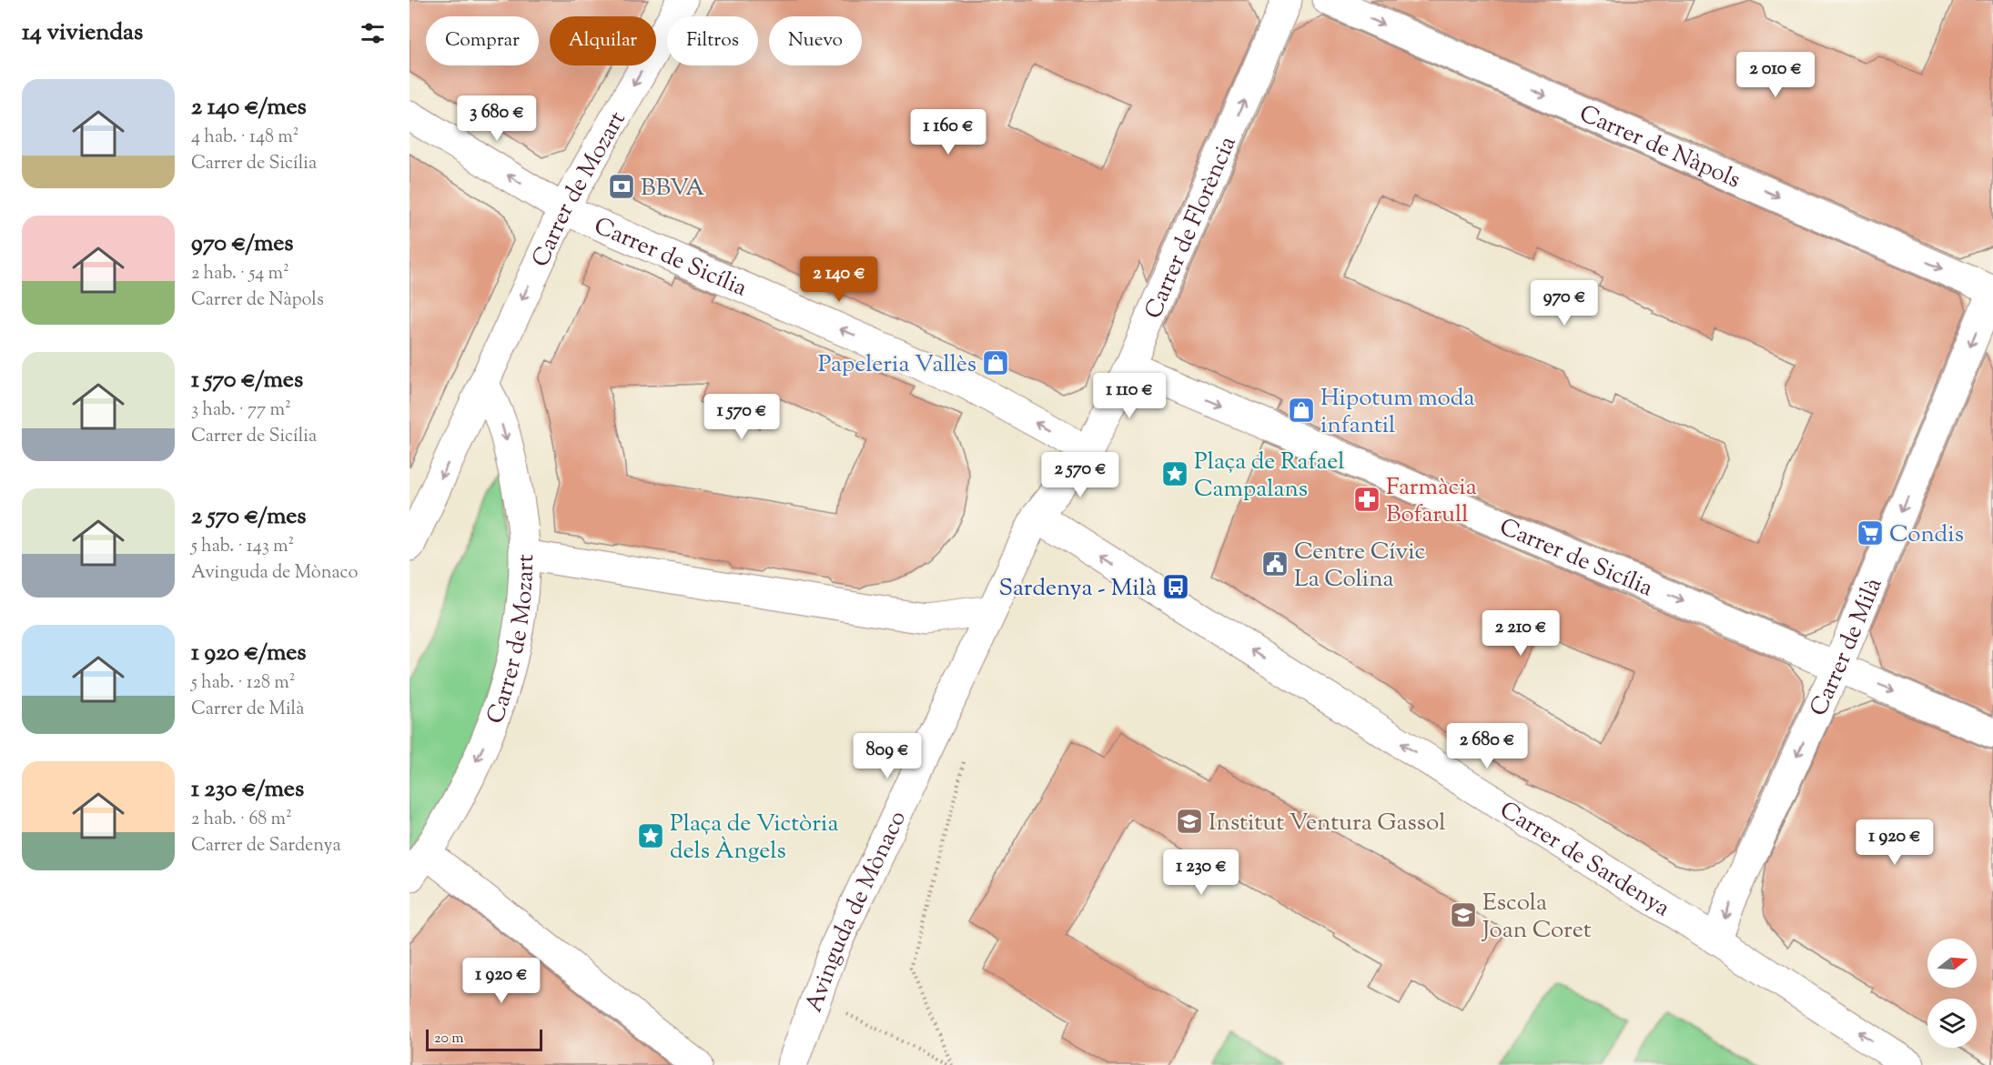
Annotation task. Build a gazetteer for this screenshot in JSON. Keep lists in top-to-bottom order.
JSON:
{
  "streets": {
    "street": [
      "Carrer de Nàpols",
      "Carrer de Mozart",
      "Carrer de Florència",
      "Carrer de Sicília",
      "Carrer de Milà",
      "Carrer de Sardenya",
      "Avinguda de Mònaco"
    ]
  },
  "crossings": [
    ["Carrer de Nàpols", "Carrer de Milà"],
    ["Carrer de Mozart", "Carrer de Sicília"],
    ["Carrer de Florència", "Carrer de Sicília"],
    ["Carrer de Florència", "Avinguda de Mònaco"],
    ["Carrer de Sicília", "Carrer de Milà"],
    ["Carrer de Sicília", "Avinguda de Mònaco"],
    ["Carrer de Milà", "Carrer de Sardenya"],
    ["Carrer de Sardenya", "Avinguda de Mònaco"]
  ],
  "one_way": [
    "Carrer de Nàpols",
    "Carrer de Mozart",
    "Carrer de Florència",
    "Carrer de Milà",
    "Carrer de Sardenya"
  ],
  "places": {
    "bank": ["BBVA"],
    "shop": ["Papeleria Vallès", "Hipotum moda infantil"],
    "place": ["Plaça de Rafael Campalans", "Plaça de Victòria dels Àngels"],
    "pharmacy": ["Farmàcia Bofarull"],
    "supermarket": ["Condis"],
    "public building": ["Centre Cívic La Colina"],
    "bus stop": ["Sardenya - Milà"],
    "school or university": ["Institut Ventura Gassol", "Escola Joan Coret"]
  },
  "scale_bar": "20 m",
  "north": "right",
  "page": {
    "heading": "14 viviendas",
    "chip": [
      "Comprar",
      "Alquilar",
      "Filtros",
      "Nuevo"
    ],
    "price": [
      "2 010 €",
      "3 680 €",
      "1 160 €",
      "2 140 €",
      "970 €",
      "1 110 €",
      "1 570 €",
      "2 570 €",
      "2 210 €",
      "2 680 €",
      "809 €",
      "1 920 €",
      "1 230 €",
      "1 920 €"
    ],
    "list": [
      {
        "name": "2 140 €/mes",
        "note": "4 hab. · 148 m² · Carrer de Sicília"
      },
      {
        "name": "970 €/mes",
        "note": "2 hab. · 54 m² · Carrer de Nàpols"
      },
      {
        "name": "1 570 €/mes",
        "note": "3 hab. · 77 m² · Carrer de Sicília"
      },
      {
        "name": "2 570 €/mes",
        "note": "5 hab. · 143 m² · Avinguda de Mònaco"
      },
      {
        "name": "1 920 €/mes",
        "note": "5 hab. · 128 m² · Carrer de Milà"
      },
      {
        "name": "1 230 €/mes",
        "note": "2 hab. · 68 m² · Carrer de Sardenya"
      }
    ],
    "scale": "20 m"
  }
}
